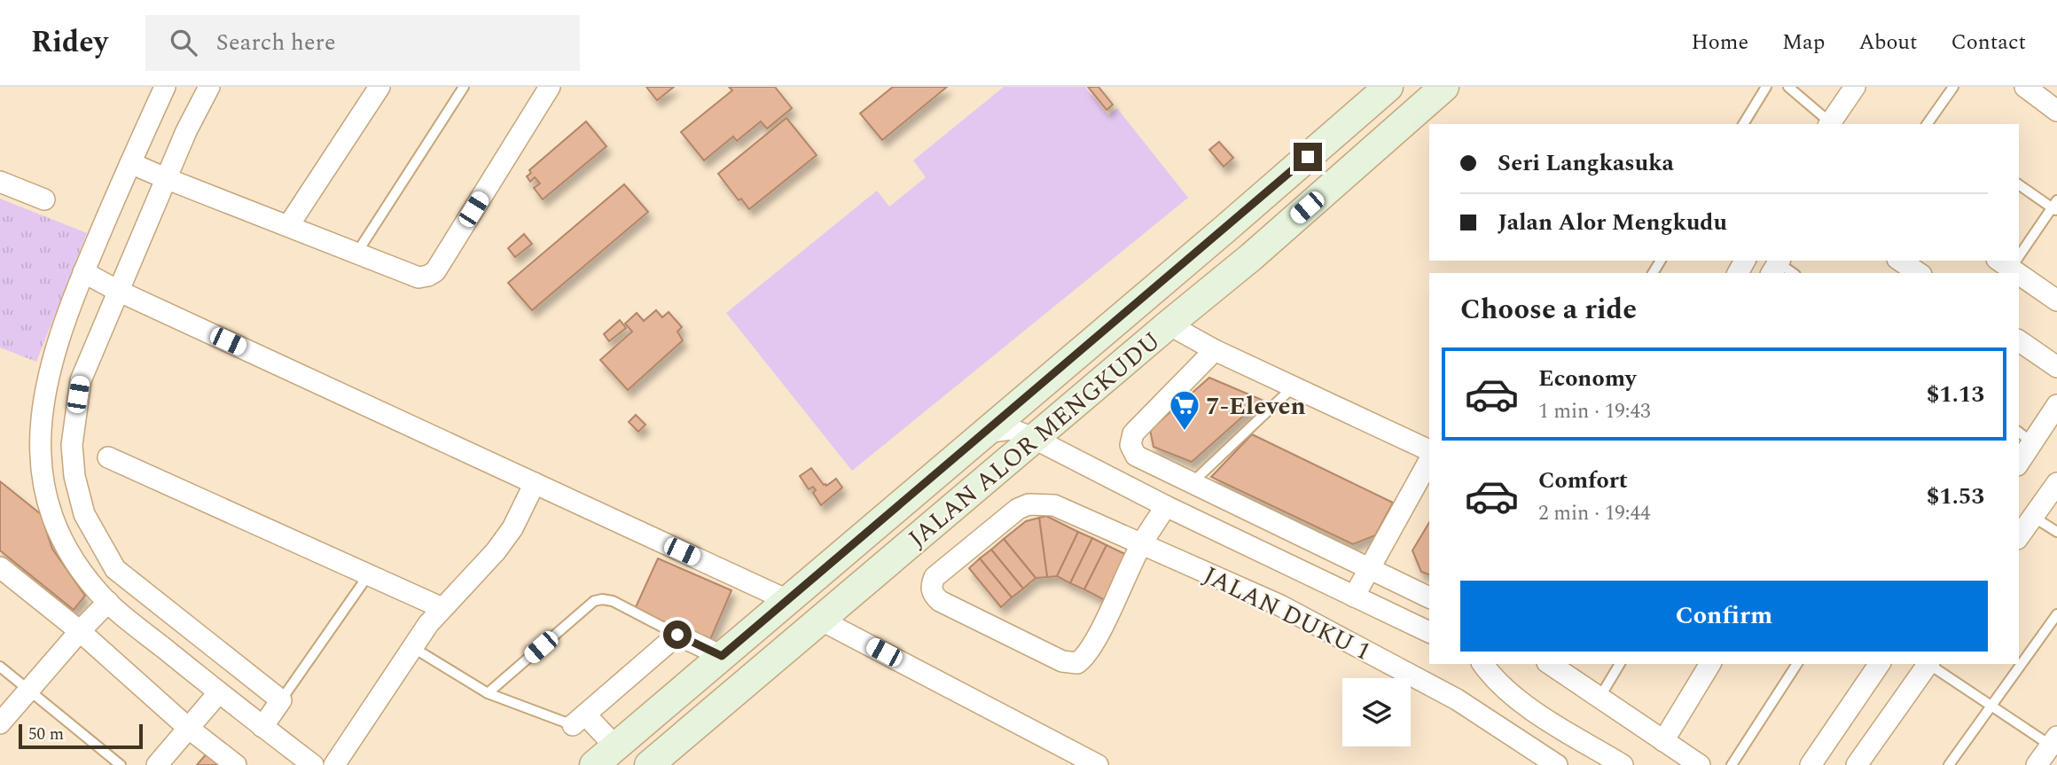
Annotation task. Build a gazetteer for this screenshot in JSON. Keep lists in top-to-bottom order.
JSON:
{
  "streets": {
    "main road": ["JALAN ALOR MENGKUDU"],
    "street": ["JALAN DUKU 1"]
  },
  "places": {
    "supermarket": ["7-Eleven"]
  },
  "scale_bar": "50 m",
  "page": {
    "header": "Ridey",
    "search": "Search here",
    "nav": [
      "Home",
      "Map",
      "About",
      "Contact"
    ],
    "banner": ["Seri Langkasuka", "Jalan Alor Mengkudu"],
    "heading": "Choose a ride",
    "list": [
      {
        "name": "Economy",
        "note": "1 min · 19:43",
        "value": "$1.13"
      },
      {
        "name": "Comfort",
        "note": "2 min · 19:44",
        "value": "$1.53"
      }
    ],
    "buttons": "Confirm",
    "scale": "50 m"
  }
}
